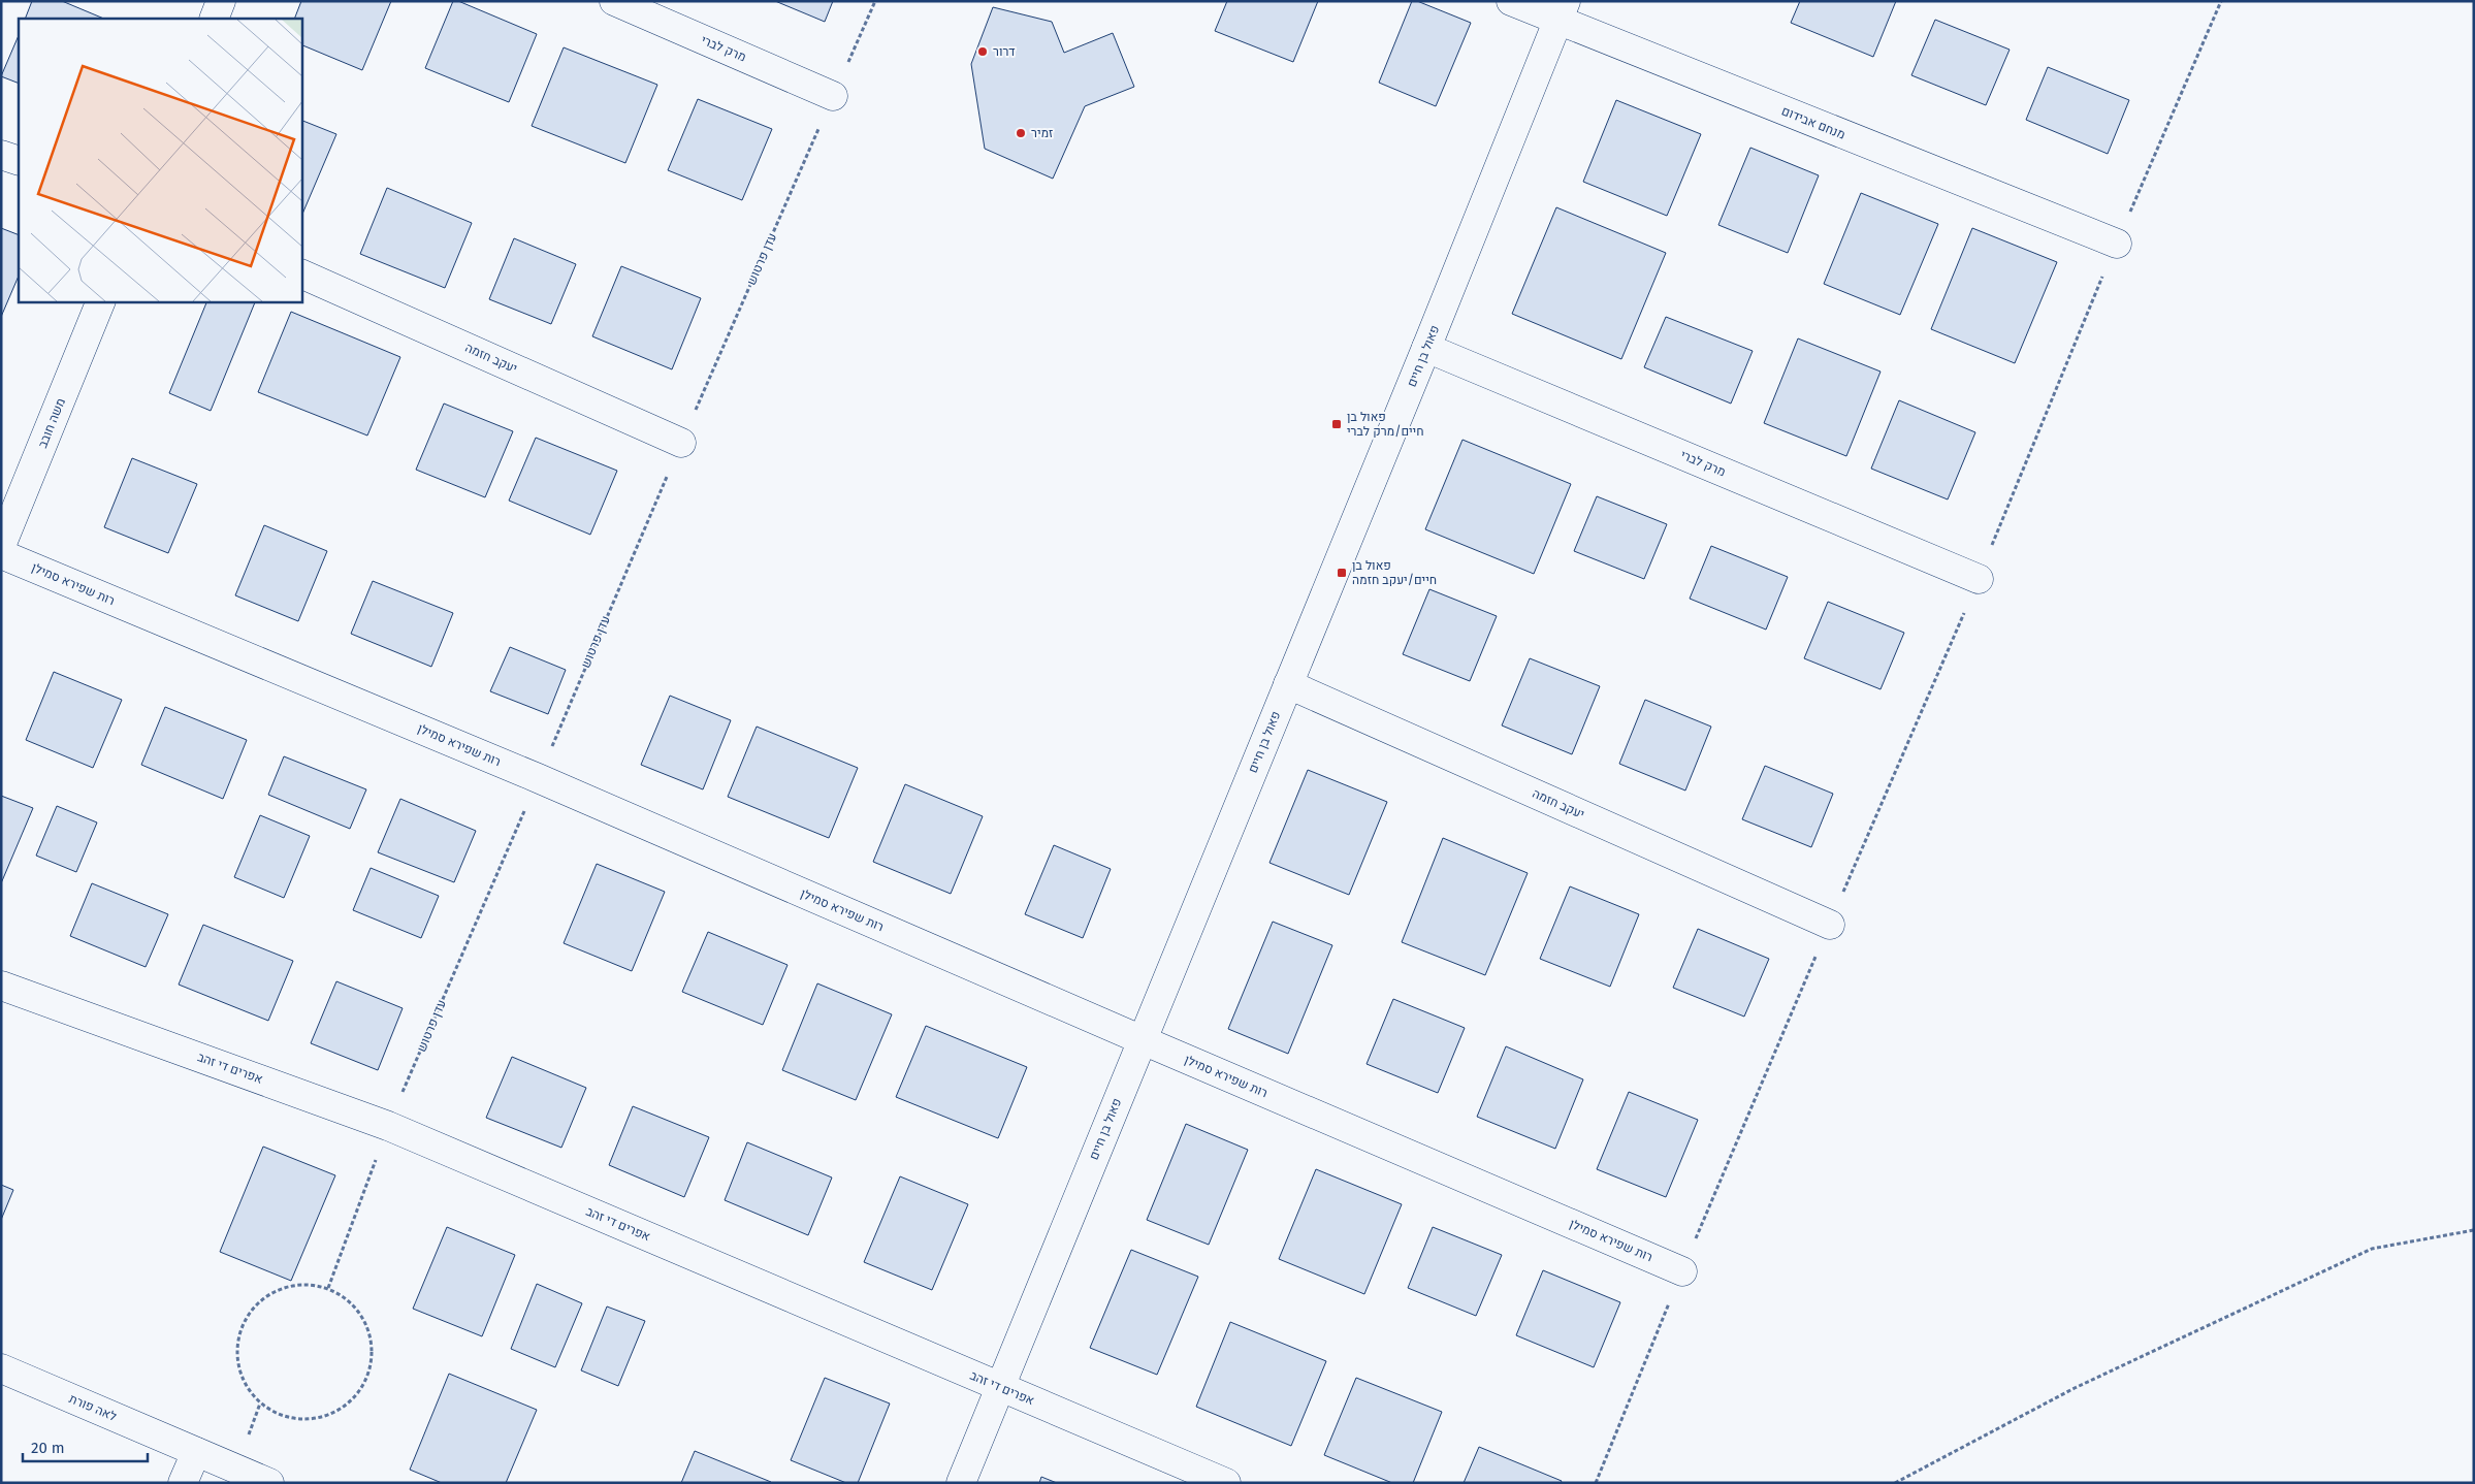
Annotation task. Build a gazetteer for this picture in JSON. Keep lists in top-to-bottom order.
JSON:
{
  "streets": {
    "street": [
      "מרק לברי",
      "מנחם אבידום",
      "פאול בן חיים",
      "יעקב חזמה",
      "משה חובב",
      "רות שפירא סמילן",
      "אפרים די זהב",
      "לאה פורת"
    ],
    "path": ["עדן פרטוש"]
  },
  "crossings": [
    ["מרק לברי", "עדן פרטוש"],
    ["מרק לברי", "פאול בן חיים"],
    ["מנחם אבידום", "פאול בן חיים"],
    ["עדן פרטוש", "יעקב חזמה"],
    ["עדן פרטוש", "רות שפירא סמילן"],
    ["עדן פרטוש", "אפרים די זהב"],
    ["פאול בן חיים", "יעקב חזמה"],
    ["פאול בן חיים", "רות שפירא סמילן"],
    ["פאול בן חיים", "אפרים די זהב"]
  ],
  "places": {
    "other": ["דרור", "זמיר"],
    "transit": ["פאול בן חיים/מרק לברי", "פאול בן חיים/יעקב חזמה"]
  },
  "scale_bar": "20 m"
}
